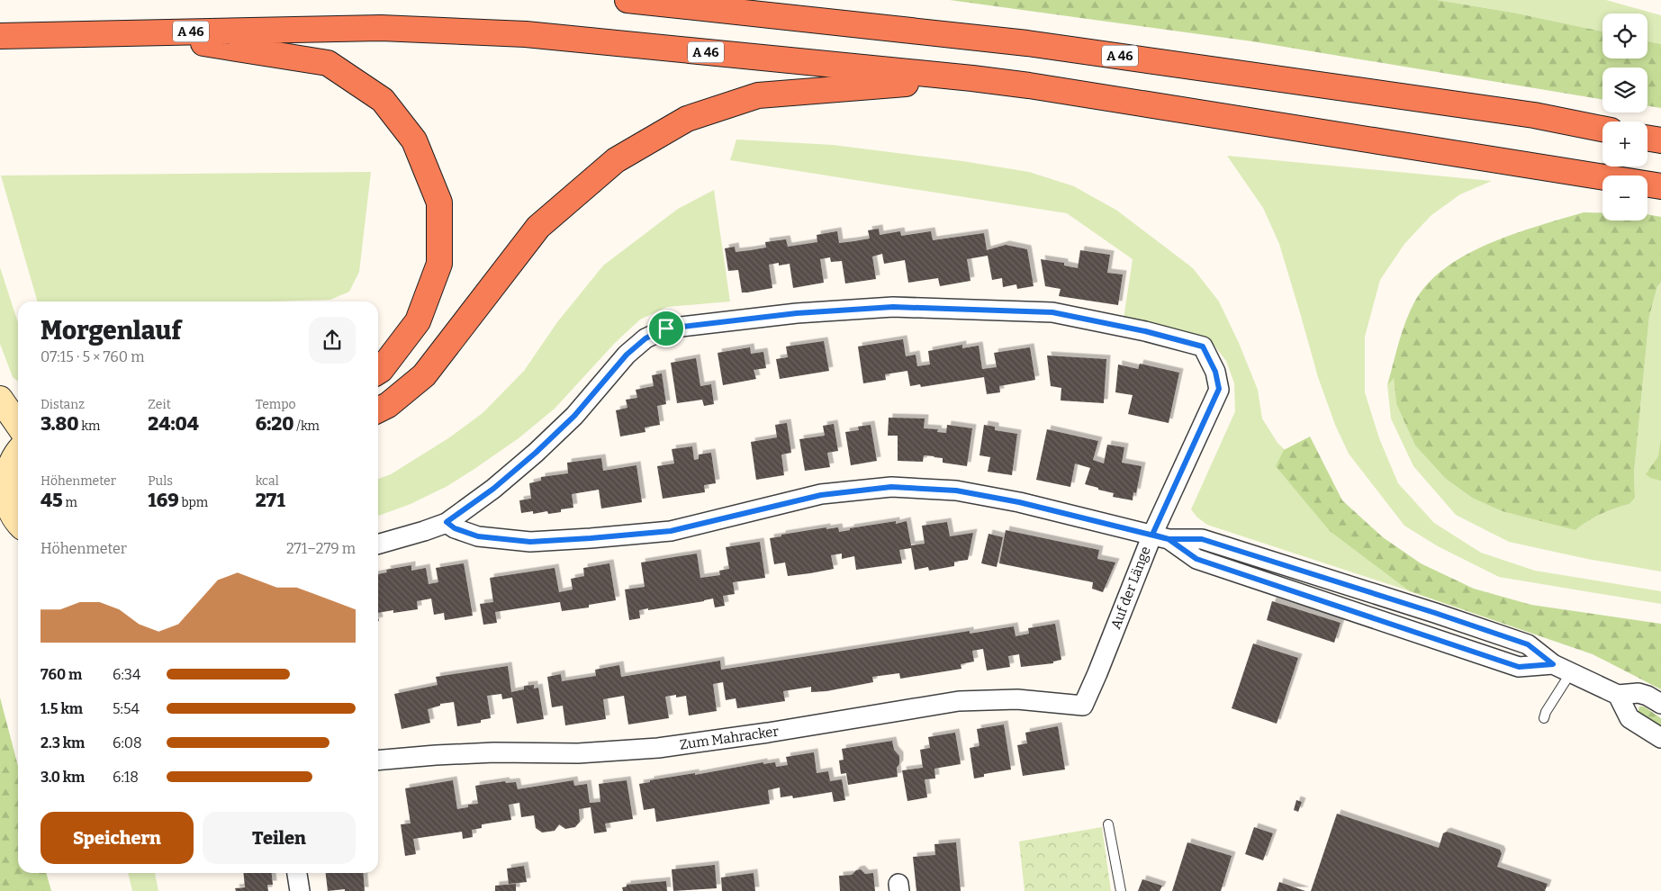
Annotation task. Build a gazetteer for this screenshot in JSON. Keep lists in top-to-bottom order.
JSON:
{
  "streets": {
    "highway": ["A 46"],
    "street": ["Auf der Länge", "Zum Mahracker"]
  },
  "crossings": [
    ["Auf der Länge", "Zum Mahracker"]
  ],
  "page": {
    "map_buttons": ["+", "−"],
    "heading": ["Morgenlauf", "07:15 · 5 × 760 m"],
    "stats": [
      ["Distanz", "3.80 km"],
      ["Zeit", "24:04"],
      ["Tempo", "6:20 /km"],
      ["Höhenmeter", "45 m"],
      ["Puls", "169 bpm"],
      ["kcal", "271"]
    ],
    "chart": ["Höhenmeter", "271–279 m"],
    "list": [
      {
        "name": "760 m",
        "note": "6:34"
      },
      {
        "name": "1.5 km",
        "note": "5:54"
      },
      {
        "name": "2.3 km",
        "note": "6:08"
      },
      {
        "name": "3.0 km",
        "note": "6:18"
      }
    ],
    "buttons": ["Speichern", "Teilen"]
  }
}
